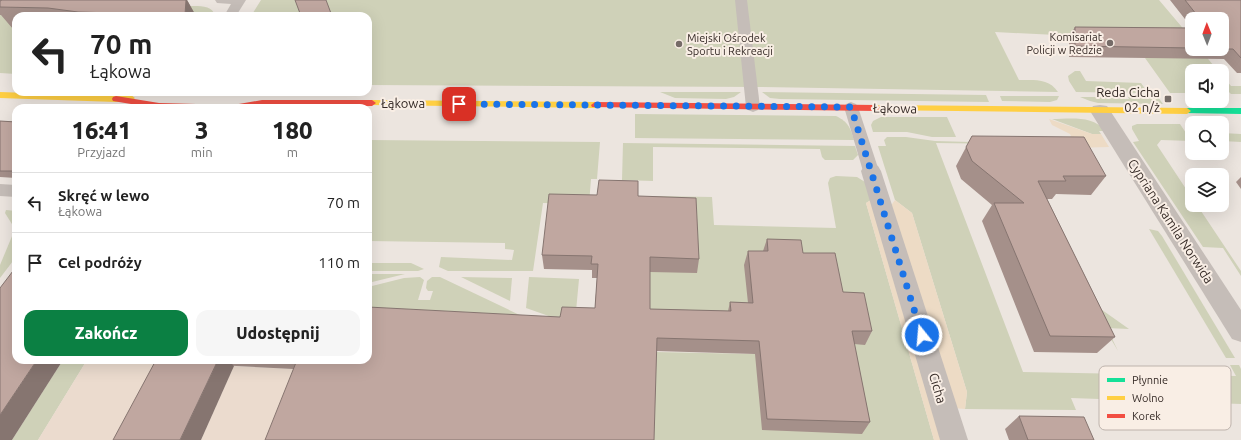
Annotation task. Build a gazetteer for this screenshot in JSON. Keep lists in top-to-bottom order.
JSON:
{
  "streets": {
    "street": ["Łąkowa", "Cypriana Kamila Norwida", "Cicha"]
  },
  "crossings": [
    ["Łąkowa", "Cypriana Kamila Norwida"],
    ["Łąkowa", "Cicha"]
  ],
  "places": {
    "other": ["Komisariat Policji w Redzie", "Miejski Ośrodek Sportu i Rekreacji"],
    "transit": ["Reda Cicha 02 n/ż"]
  },
  "legend": ["Płynnie", "Wolno", "Korek"],
  "north": "top",
  "page": {
    "turn": ["70 m", "Łąkowa"],
    "eta": [
      "16:41",
      "Przyjazd",
      "3",
      "min",
      "180",
      "m"
    ],
    "list": [
      {
        "name": "Skręć w lewo",
        "note": "Łąkowa",
        "value": "70 m"
      },
      {
        "name": "Cel podróży",
        "value": "110 m"
      }
    ],
    "buttons": ["Zakończ", "Udostępnij"]
  }
}
